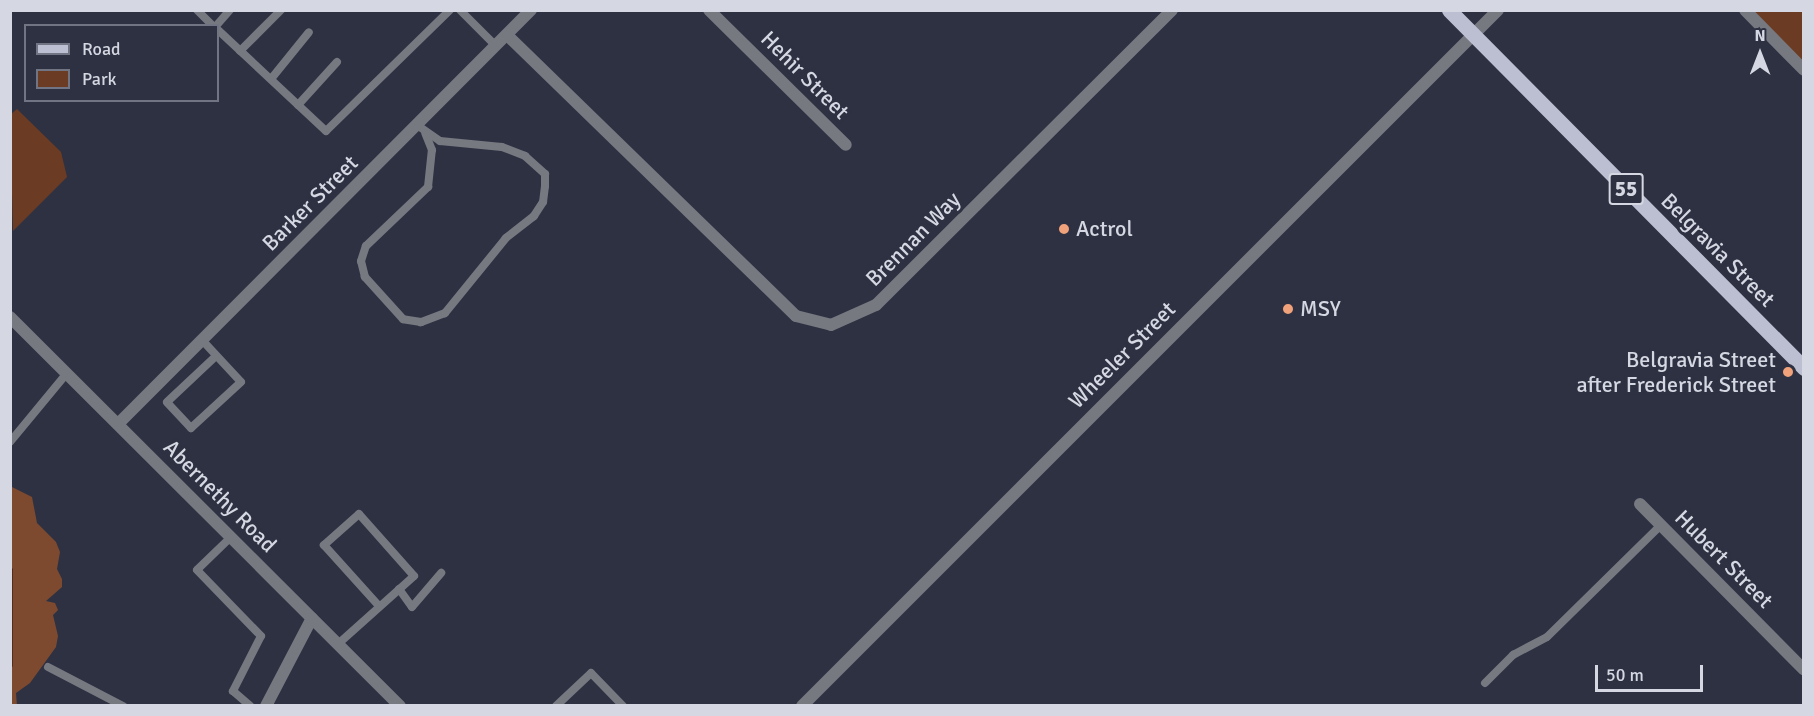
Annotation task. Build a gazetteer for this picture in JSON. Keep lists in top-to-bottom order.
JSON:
{
  "streets": {
    "main road": ["55", "Belgravia Street"],
    "street": [
      "Hehir Street",
      "Barker Street",
      "Brennan Way",
      "Wheeler Street",
      "Abernethy Road",
      "Hubert Street"
    ]
  },
  "crossings": [
    ["Barker Street", "Brennan Way"],
    ["Barker Street", "Abernethy Road"],
    ["Belgravia Street", "Wheeler Street"]
  ],
  "places": ["Actrol", "MSY", "Belgravia Street after Frederick Street"],
  "legend": ["Road", "Park"],
  "scale_bar": "50 m",
  "north": "top"
}
